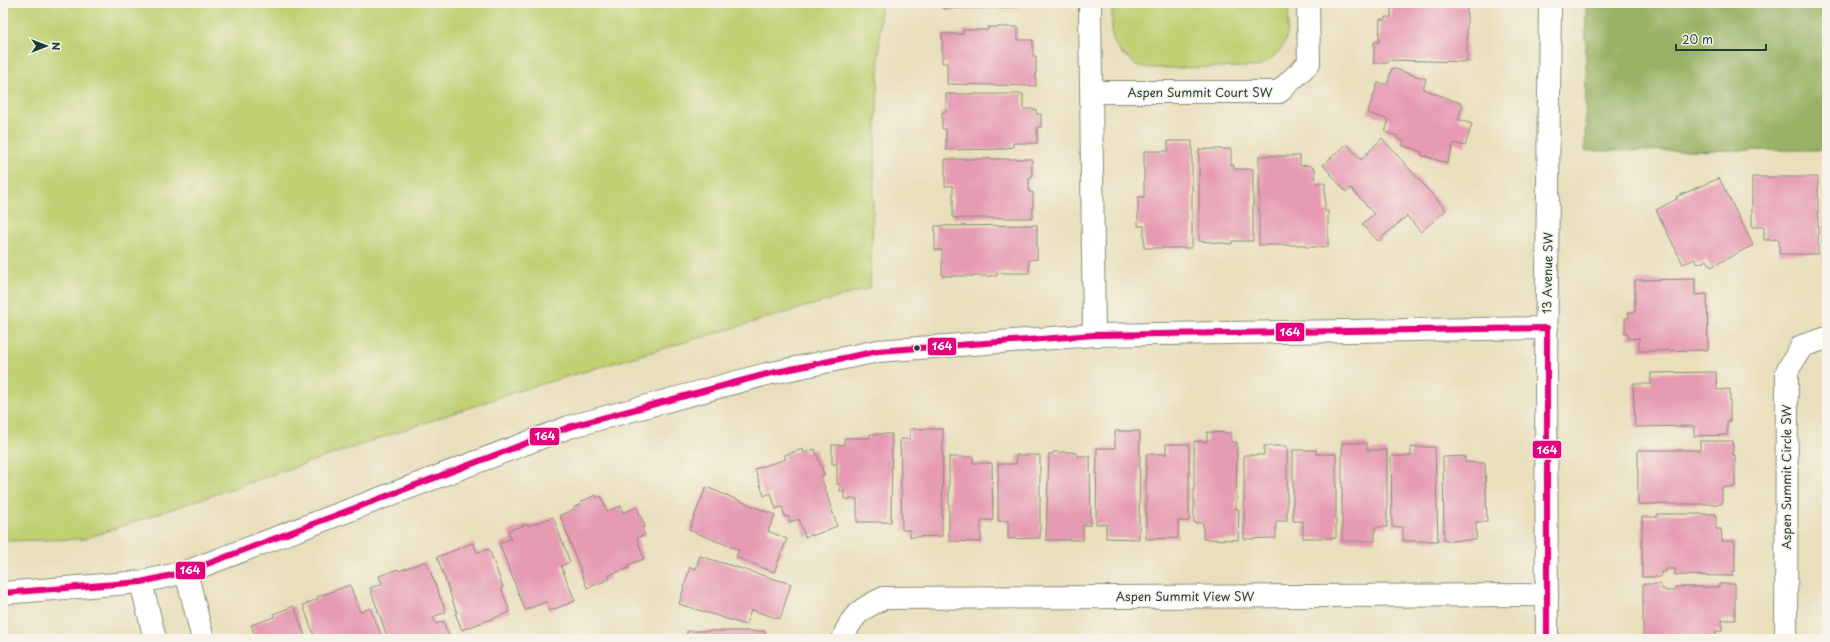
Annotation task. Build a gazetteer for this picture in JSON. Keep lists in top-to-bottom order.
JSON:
{
  "streets": {
    "street": [
      "Aspen Summit Court SW",
      "13 Avenue SW",
      "Aspen Summit Circle SW",
      "Aspen Summit View SW"
    ]
  },
  "crossings": [
    ["13 Avenue SW", "Aspen Summit View SW"]
  ],
  "lines": ["transit line 164"],
  "scale_bar": "20 m",
  "north": "right"
}
